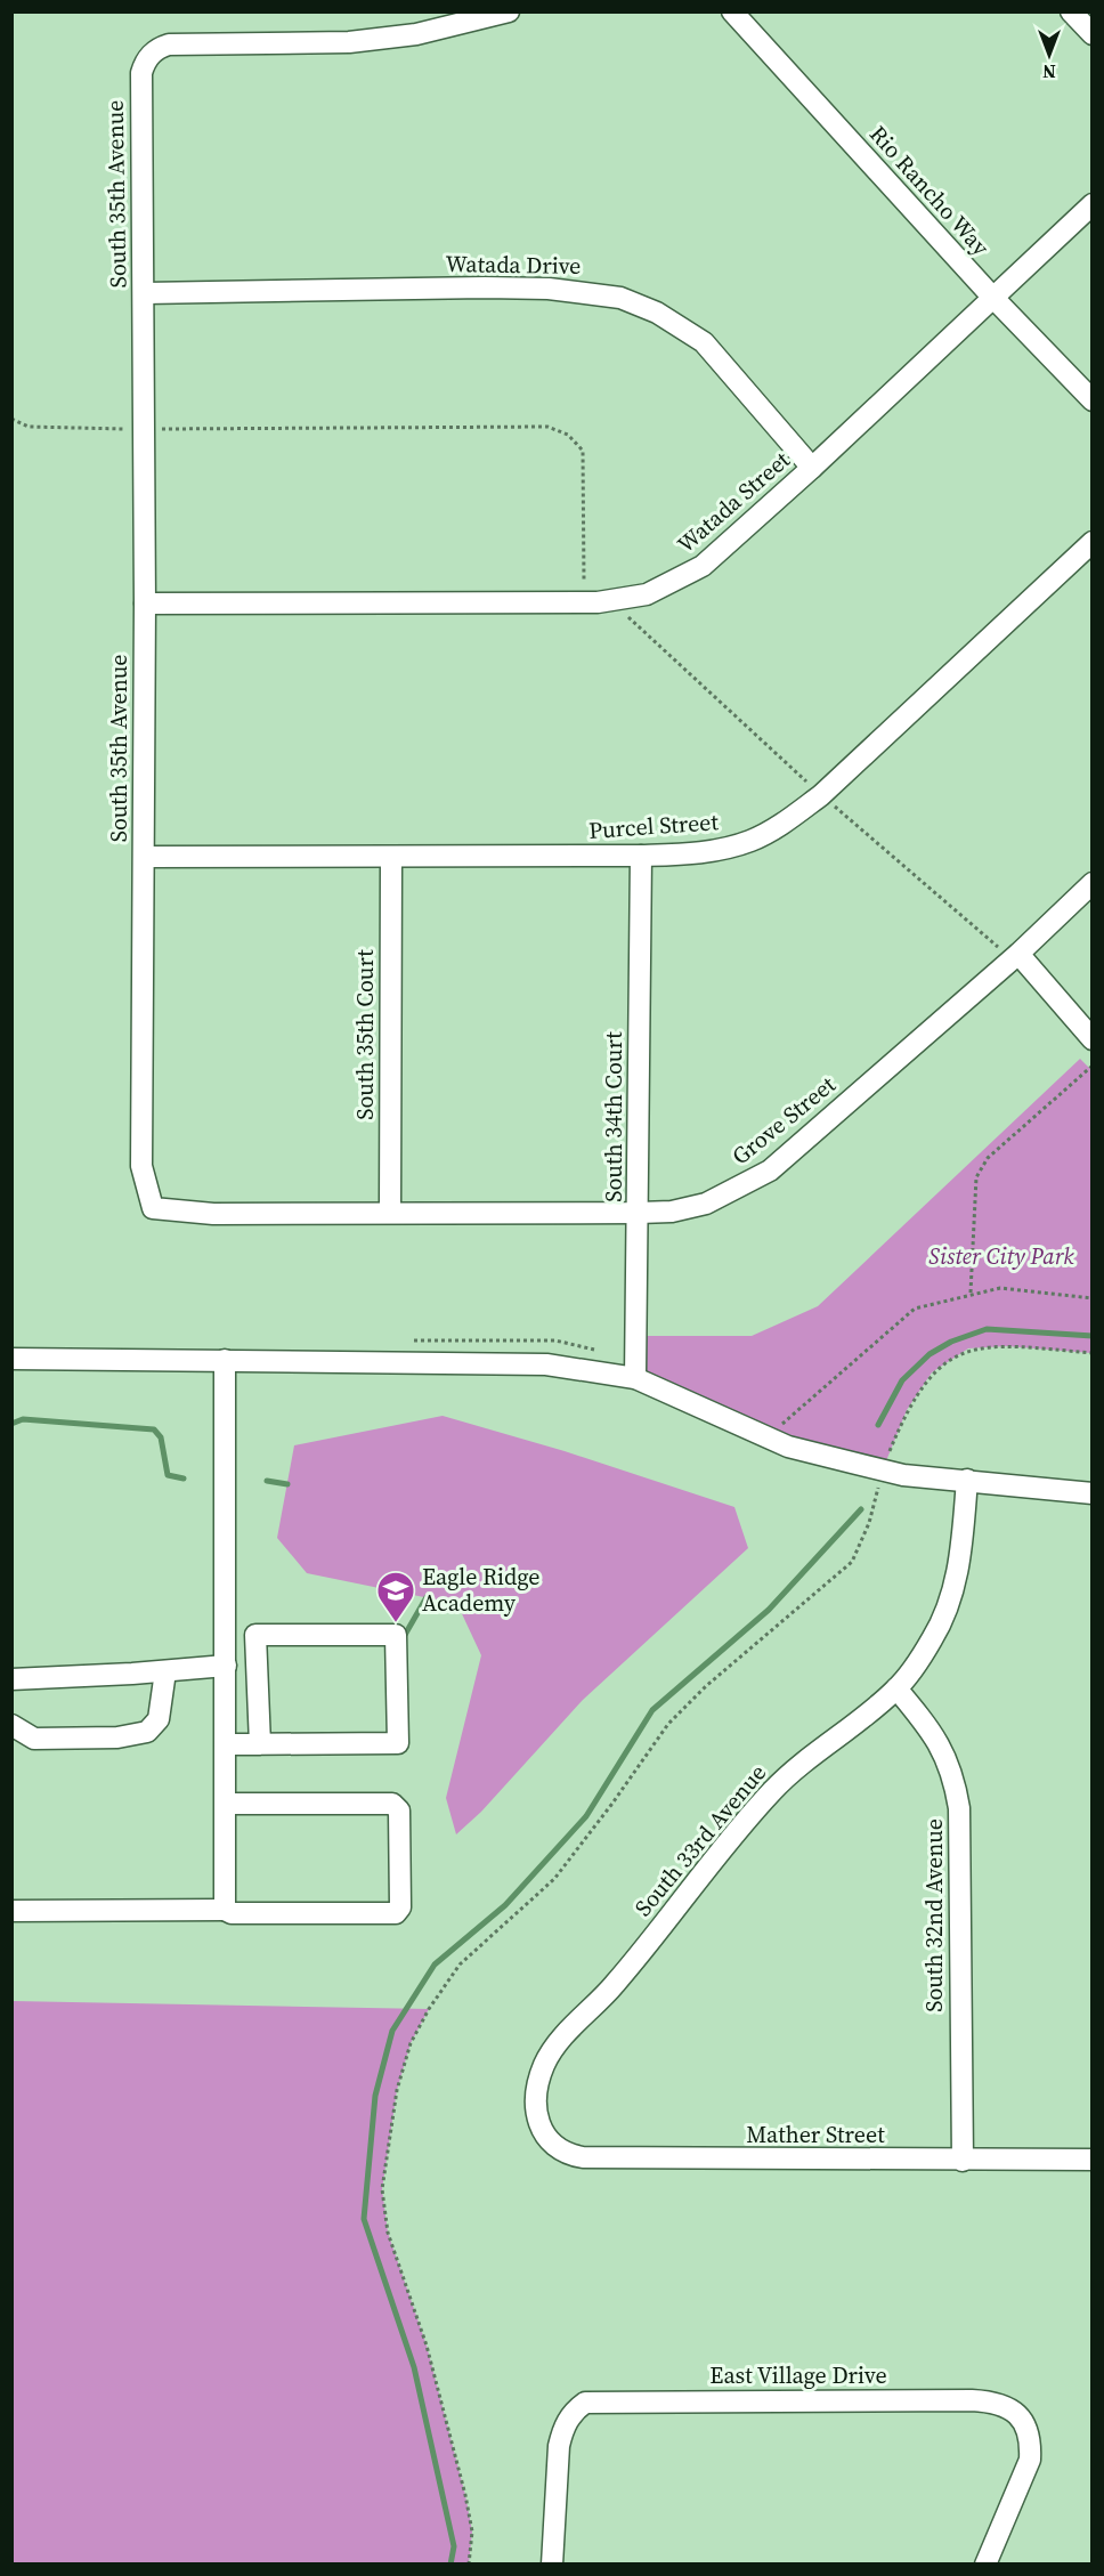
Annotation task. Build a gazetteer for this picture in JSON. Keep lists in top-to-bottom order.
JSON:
{
  "streets": {
    "street": [
      "Rio Rancho Way",
      "South 35th Avenue",
      "Watada Drive",
      "Watada Street",
      "Purcel Street",
      "South 35th Court",
      "South 34th Court",
      "Grove Street",
      "South 33rd Avenue",
      "South 32nd Avenue",
      "Mather Street",
      "East Village Drive"
    ]
  },
  "crossings": [
    ["Rio Rancho Way", "Watada Street"],
    ["South 35th Avenue", "Watada Drive"],
    ["South 35th Avenue", "Watada Street"],
    ["South 35th Avenue", "Purcel Street"],
    ["South 35th Avenue", "South 35th Court"],
    ["South 35th Avenue", "Grove Street"],
    ["Watada Drive", "Watada Street"],
    ["Purcel Street", "South 35th Court"],
    ["Purcel Street", "South 34th Court"],
    ["South 35th Court", "Grove Street"],
    ["South 34th Court", "Grove Street"],
    ["South 33rd Avenue", "South 32nd Avenue"],
    ["South 33rd Avenue", "Mather Street"],
    ["South 32nd Avenue", "Mather Street"]
  ],
  "parks": ["Sister City Park"],
  "places": {
    "school or university": ["Eagle Ridge Academy"]
  },
  "north": "bottom"
}
